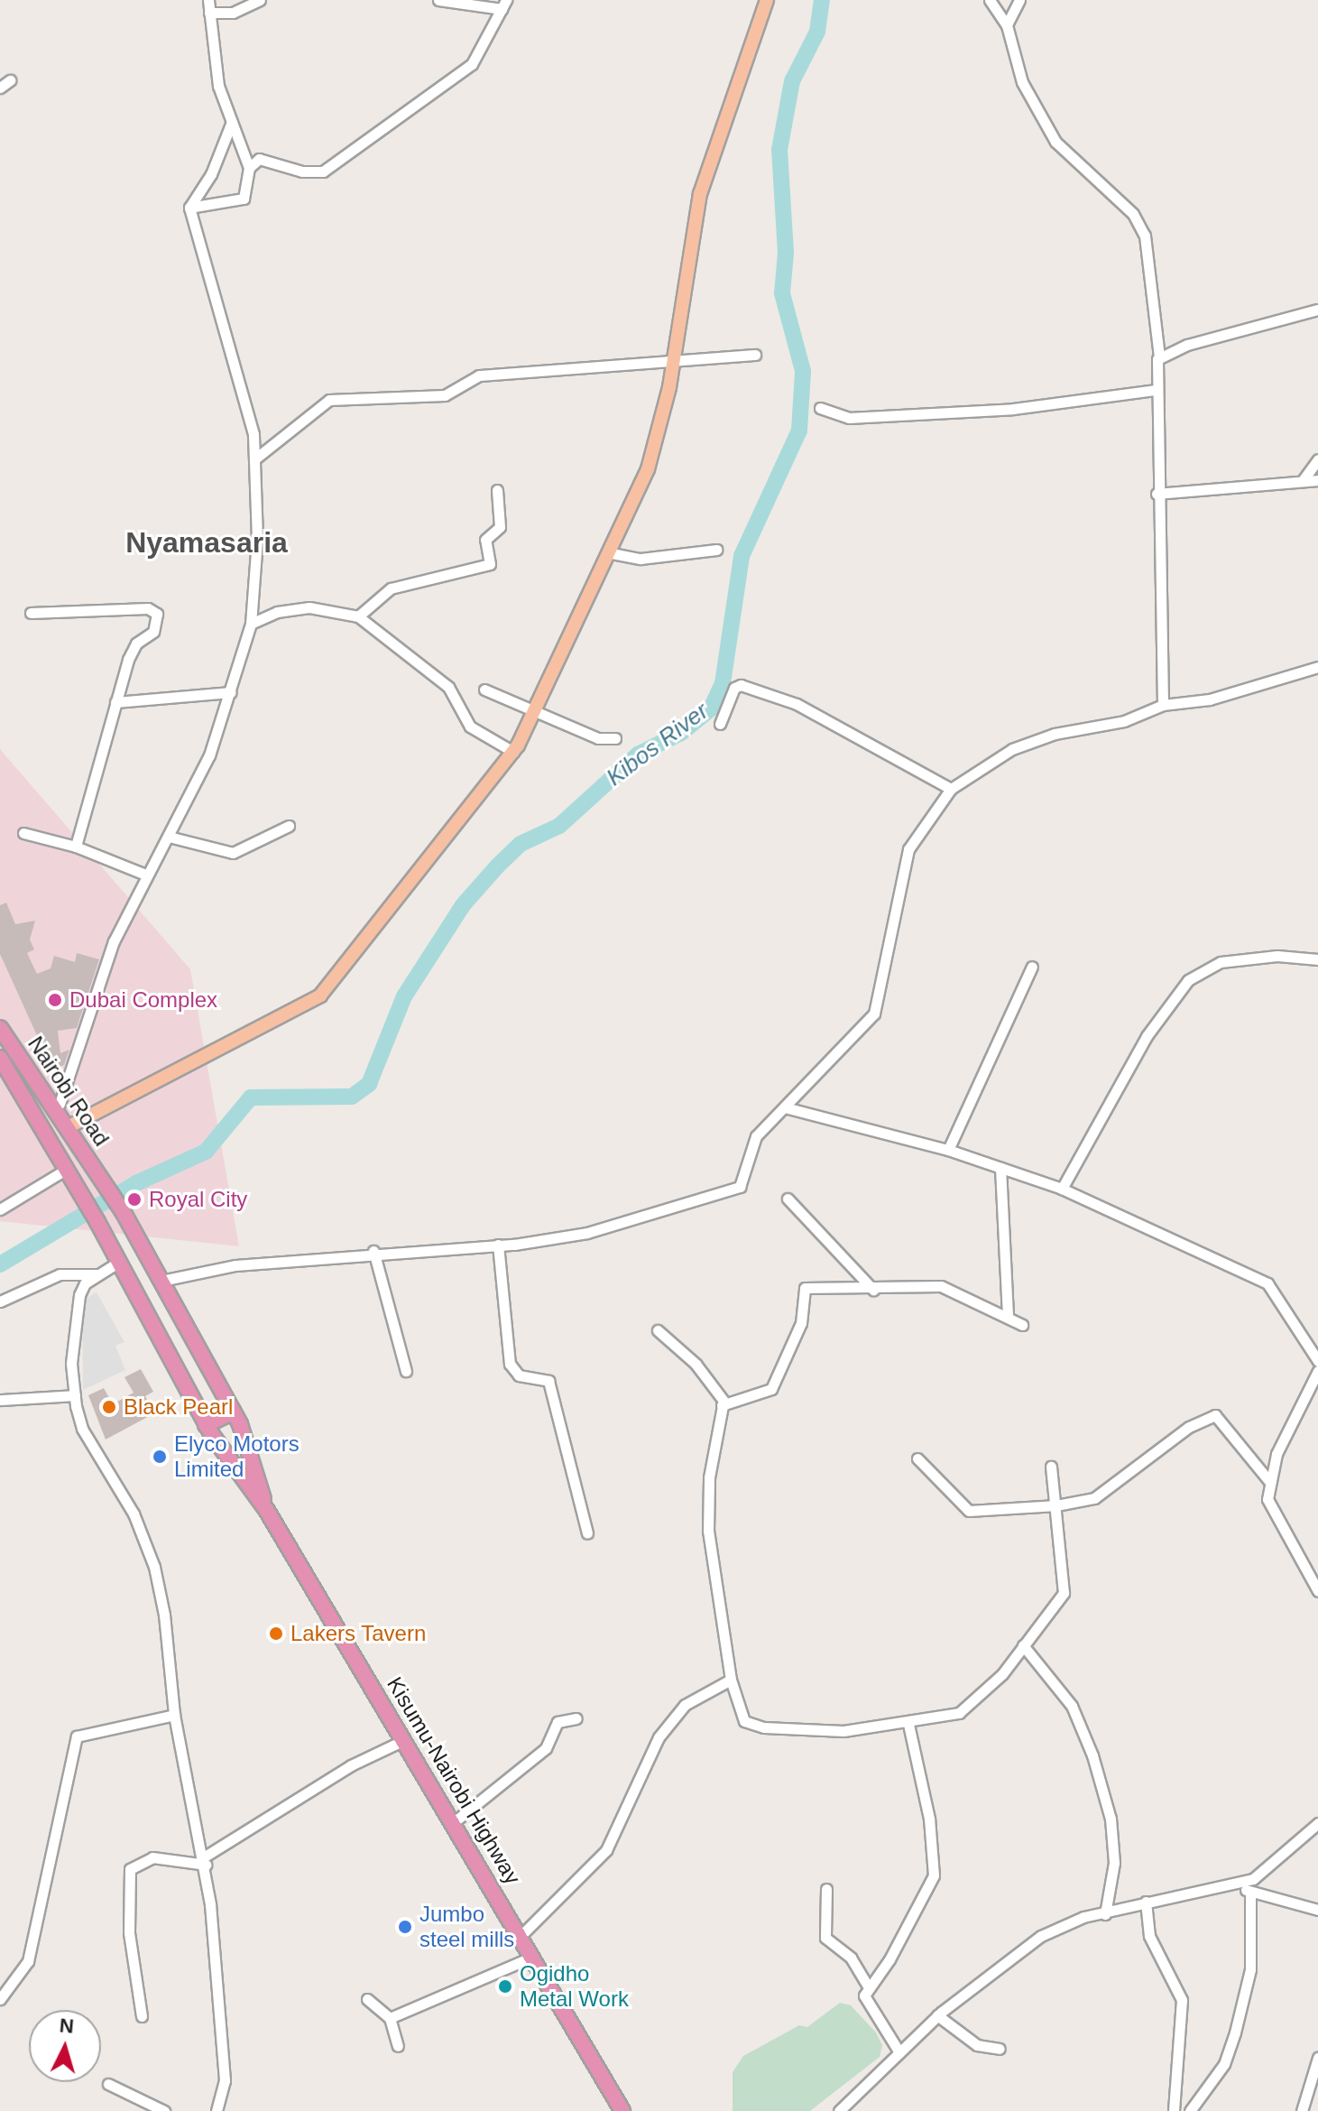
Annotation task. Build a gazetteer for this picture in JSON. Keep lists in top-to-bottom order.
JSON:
{
  "streets": {
    "highway": ["Nairobi Road", "Kisumu-Nairobi Highway"]
  },
  "crossings": [
    ["Nairobi Road", "Kisumu-Nairobi Highway"]
  ],
  "districts": ["Nyamasaria"],
  "water": ["Kibos River"],
  "places": [
    "Dubai Complex",
    "Royal City",
    "Black Pearl",
    "Elyco Motors Limited",
    "Lakers Tavern",
    "Jumbo steel mills",
    "Ogidho Metal Work"
  ],
  "north": "top"
}
